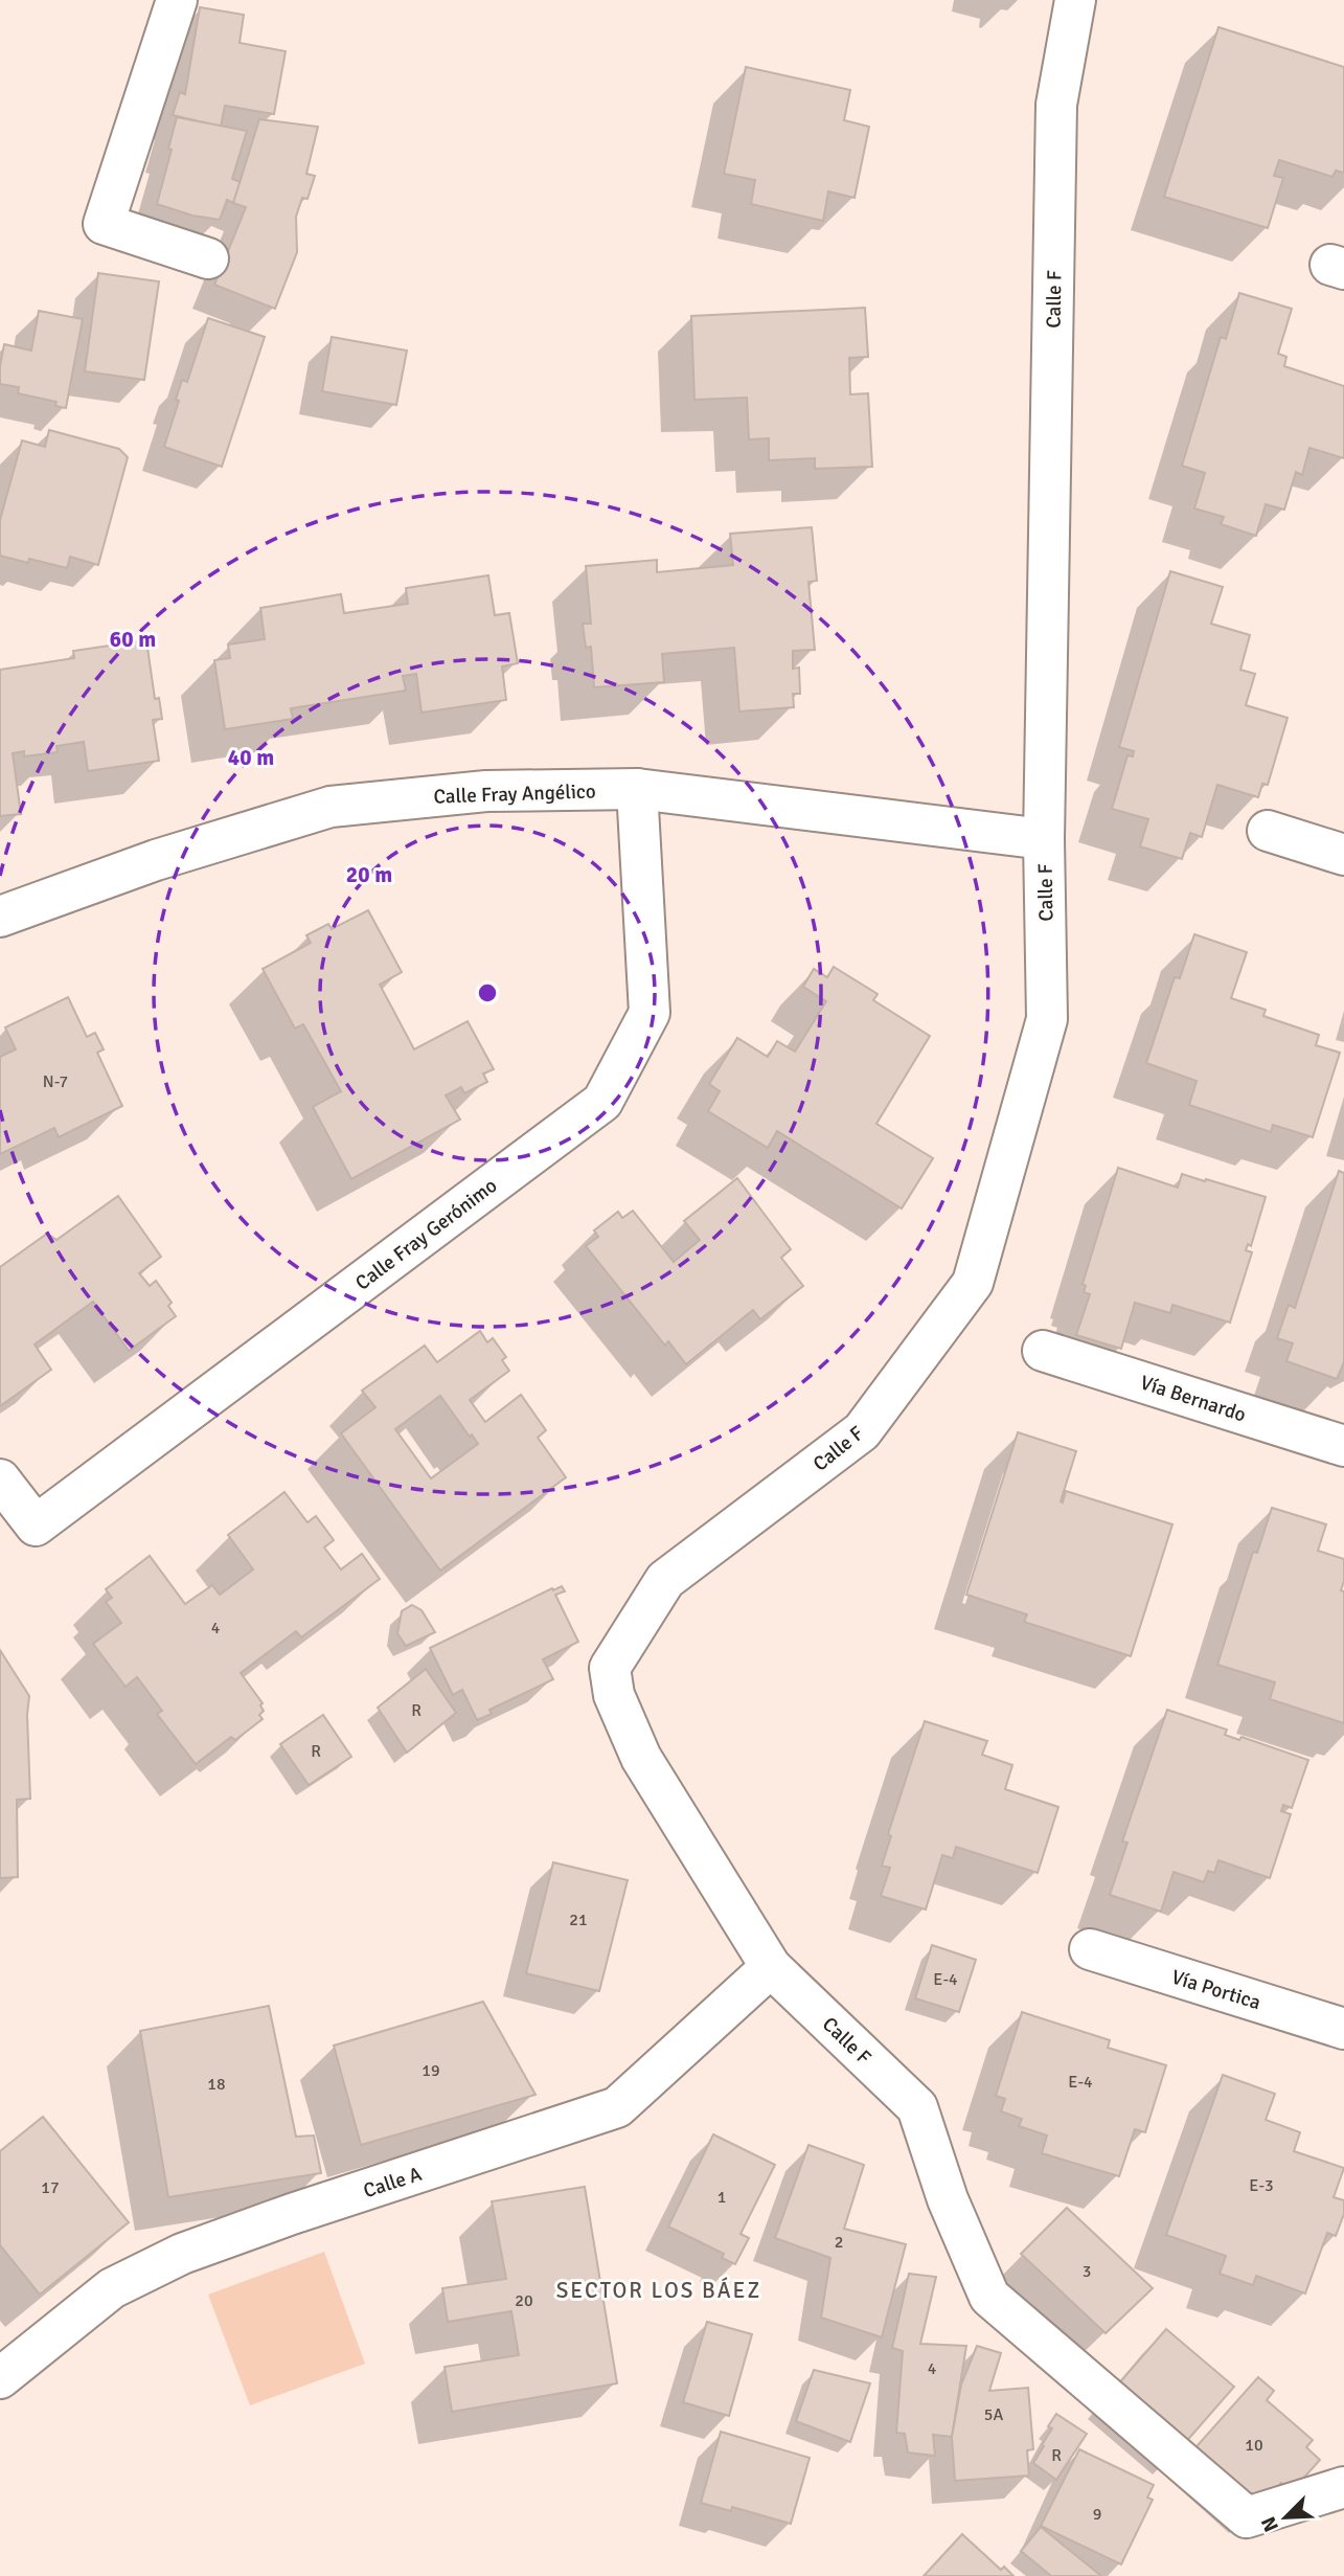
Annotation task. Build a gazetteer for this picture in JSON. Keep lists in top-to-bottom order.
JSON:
{
  "streets": {
    "street": [
      "Calle F",
      "Calle Fray Angélico",
      "Calle Fray Gerónimo",
      "Vía Bernardo",
      "Vía Portica",
      "Calle A"
    ]
  },
  "crossings": [
    ["Calle F", "Calle Fray Angélico"],
    ["Calle F", "Calle A"],
    ["Calle Fray Angélico", "Calle Fray Gerónimo"]
  ],
  "districts": ["SECTOR LOS BÁEZ"],
  "house_numbers": [
    "N-7",
    "4",
    "R",
    "R",
    "21",
    "E-4",
    "19",
    "E-4",
    "18",
    "E-3",
    "17",
    "1",
    "2",
    "3",
    "20",
    "4",
    "5A",
    "10",
    "R",
    "9"
  ],
  "north": "bottom left",
  "rings": ["60 m", "40 m", "20 m"]
}
